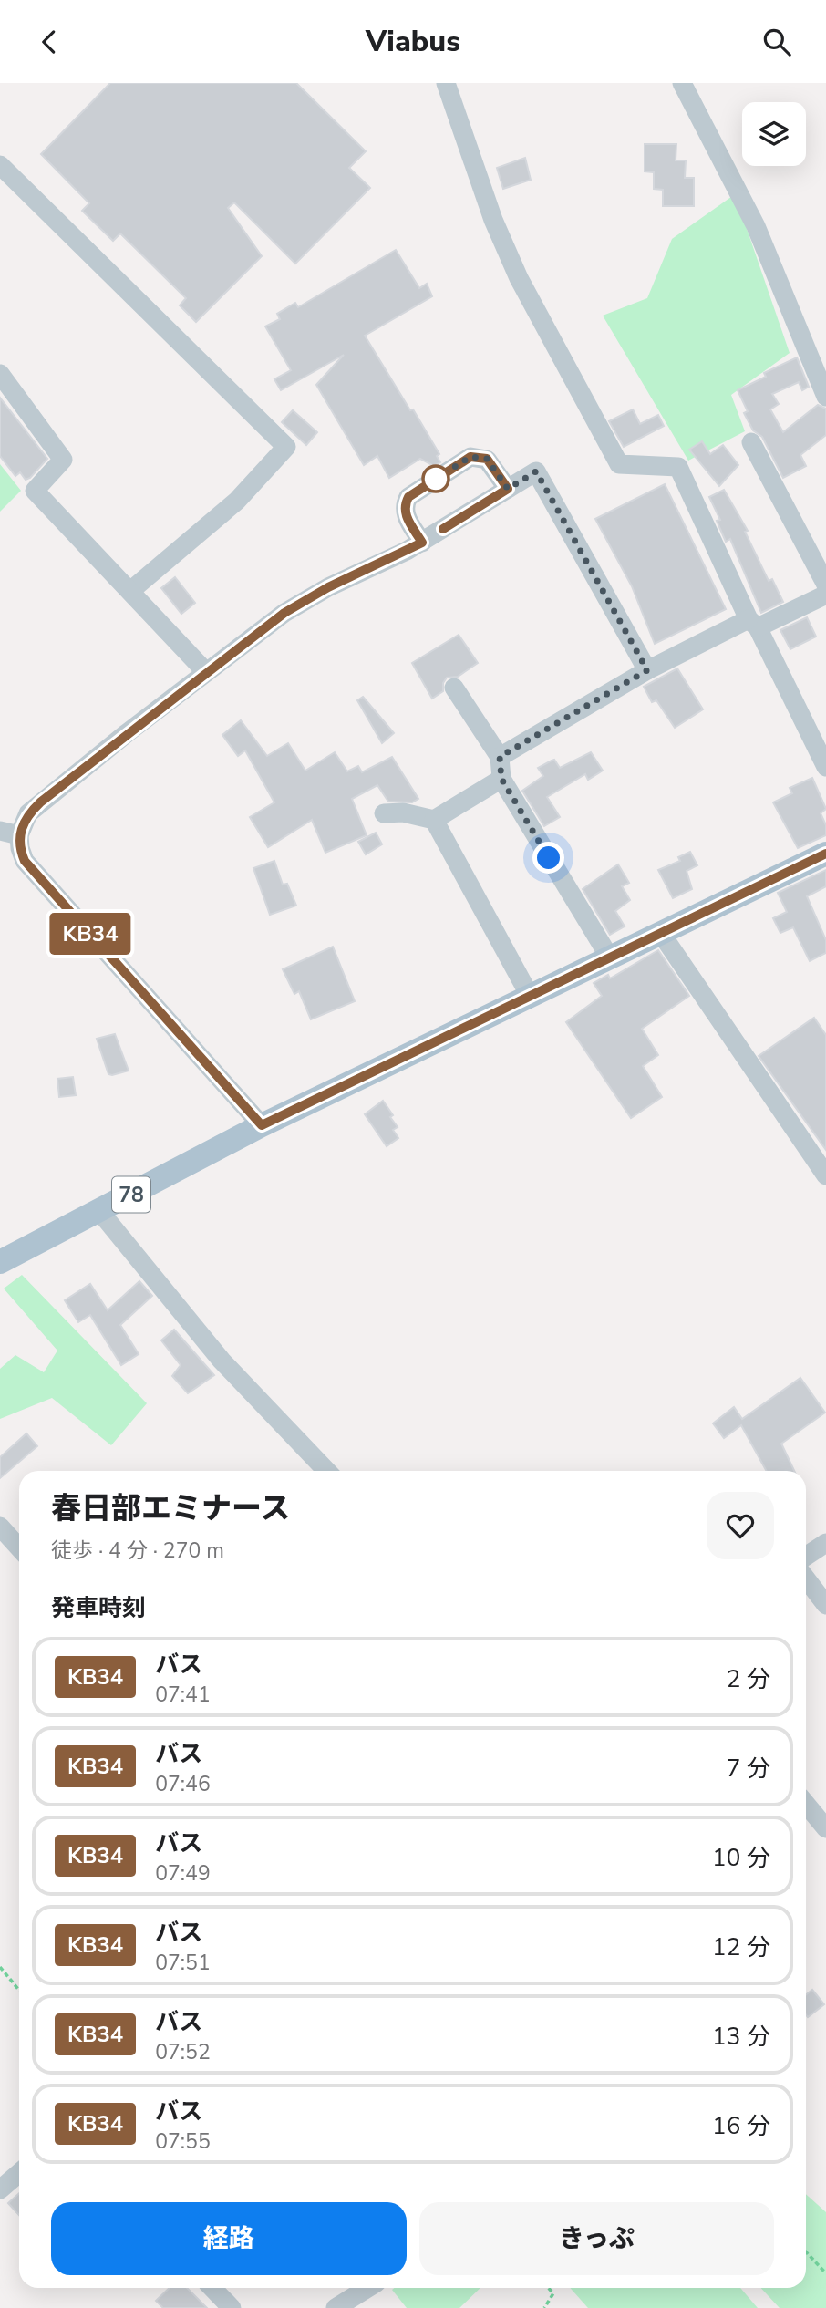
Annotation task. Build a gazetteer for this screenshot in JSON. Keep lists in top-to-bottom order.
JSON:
{
  "streets": {
    "main road": ["78"]
  },
  "lines": ["bus line KB34"],
  "page": {
    "header": "Viabus",
    "on_map": "KB34",
    "heading": [
      ["春日部エミナース", "徒歩 · 4 分 · 270 m"],
      "発車時刻"
    ],
    "list": [
      {
        "mark": "KB34",
        "name": "バス",
        "note": "07:41",
        "value": "2 分"
      },
      {
        "mark": "KB34",
        "name": "バス",
        "note": "07:46",
        "value": "7 分"
      },
      {
        "mark": "KB34",
        "name": "バス",
        "note": "07:49",
        "value": "10 分"
      },
      {
        "mark": "KB34",
        "name": "バス",
        "note": "07:51",
        "value": "12 分"
      },
      {
        "mark": "KB34",
        "name": "バス",
        "note": "07:52",
        "value": "13 分"
      },
      {
        "mark": "KB34",
        "name": "バス",
        "note": "07:55",
        "value": "16 分"
      }
    ],
    "buttons": ["経路", "きっぷ"]
  }
}
